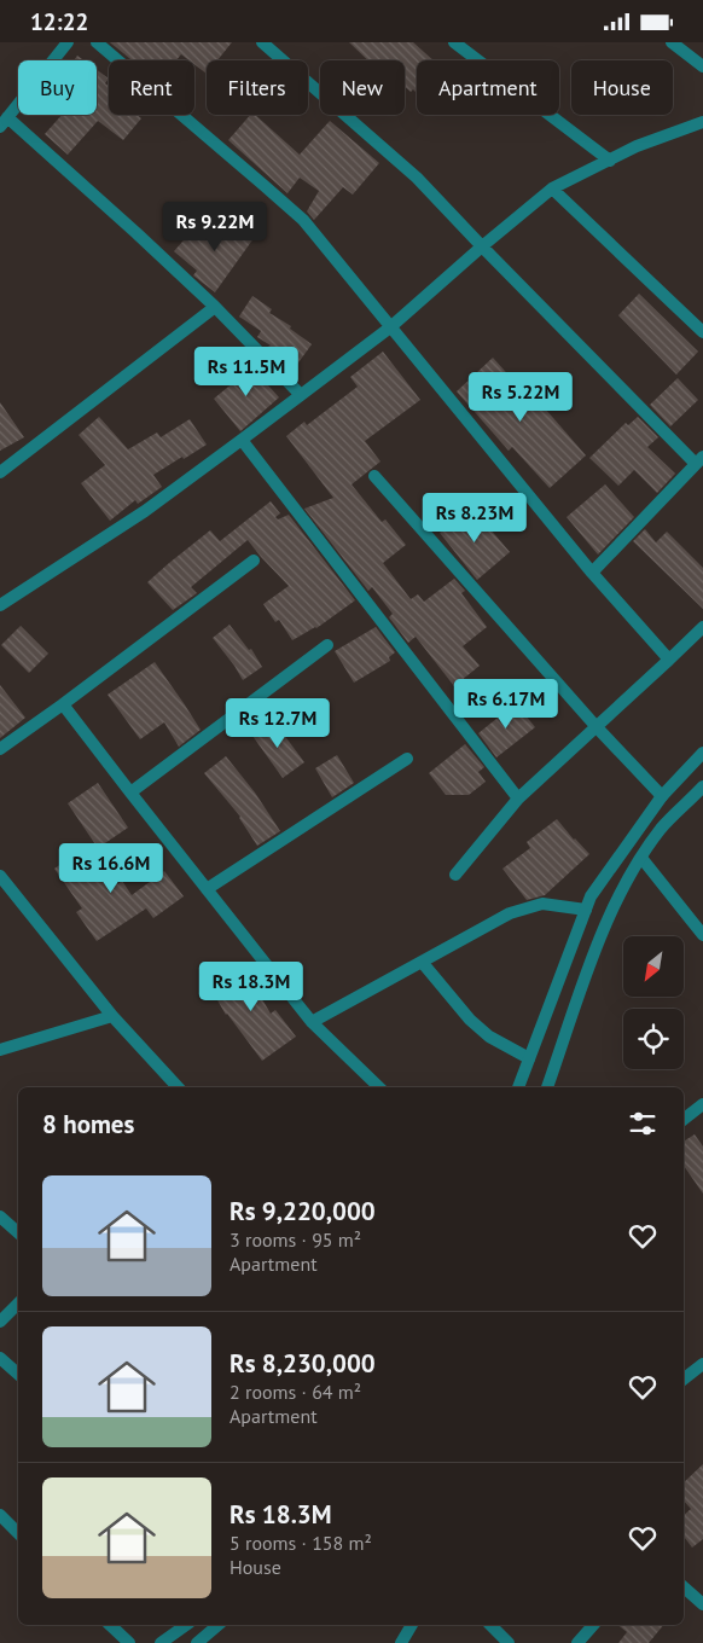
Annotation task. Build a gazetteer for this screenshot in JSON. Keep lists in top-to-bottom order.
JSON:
{
  "north": "bottom left",
  "page": {
    "status": "12:22",
    "chip": [
      "Buy",
      "Rent",
      "Filters",
      "New",
      "Apartment",
      "House"
    ],
    "price": [
      "Rs 9.22M",
      "Rs 11.5M",
      "Rs 5.22M",
      "Rs 8.23M",
      "Rs 6.17M",
      "Rs 12.7M",
      "Rs 16.6M",
      "Rs 18.3M"
    ],
    "heading": "8 homes",
    "list": [
      {
        "name": "Rs 9,220,000",
        "note": "3 rooms · 95 m² · Apartment"
      },
      {
        "name": "Rs 8,230,000",
        "note": "2 rooms · 64 m² · Apartment"
      },
      {
        "name": "Rs 18.3M",
        "note": "5 rooms · 158 m² · House"
      }
    ]
  }
}
